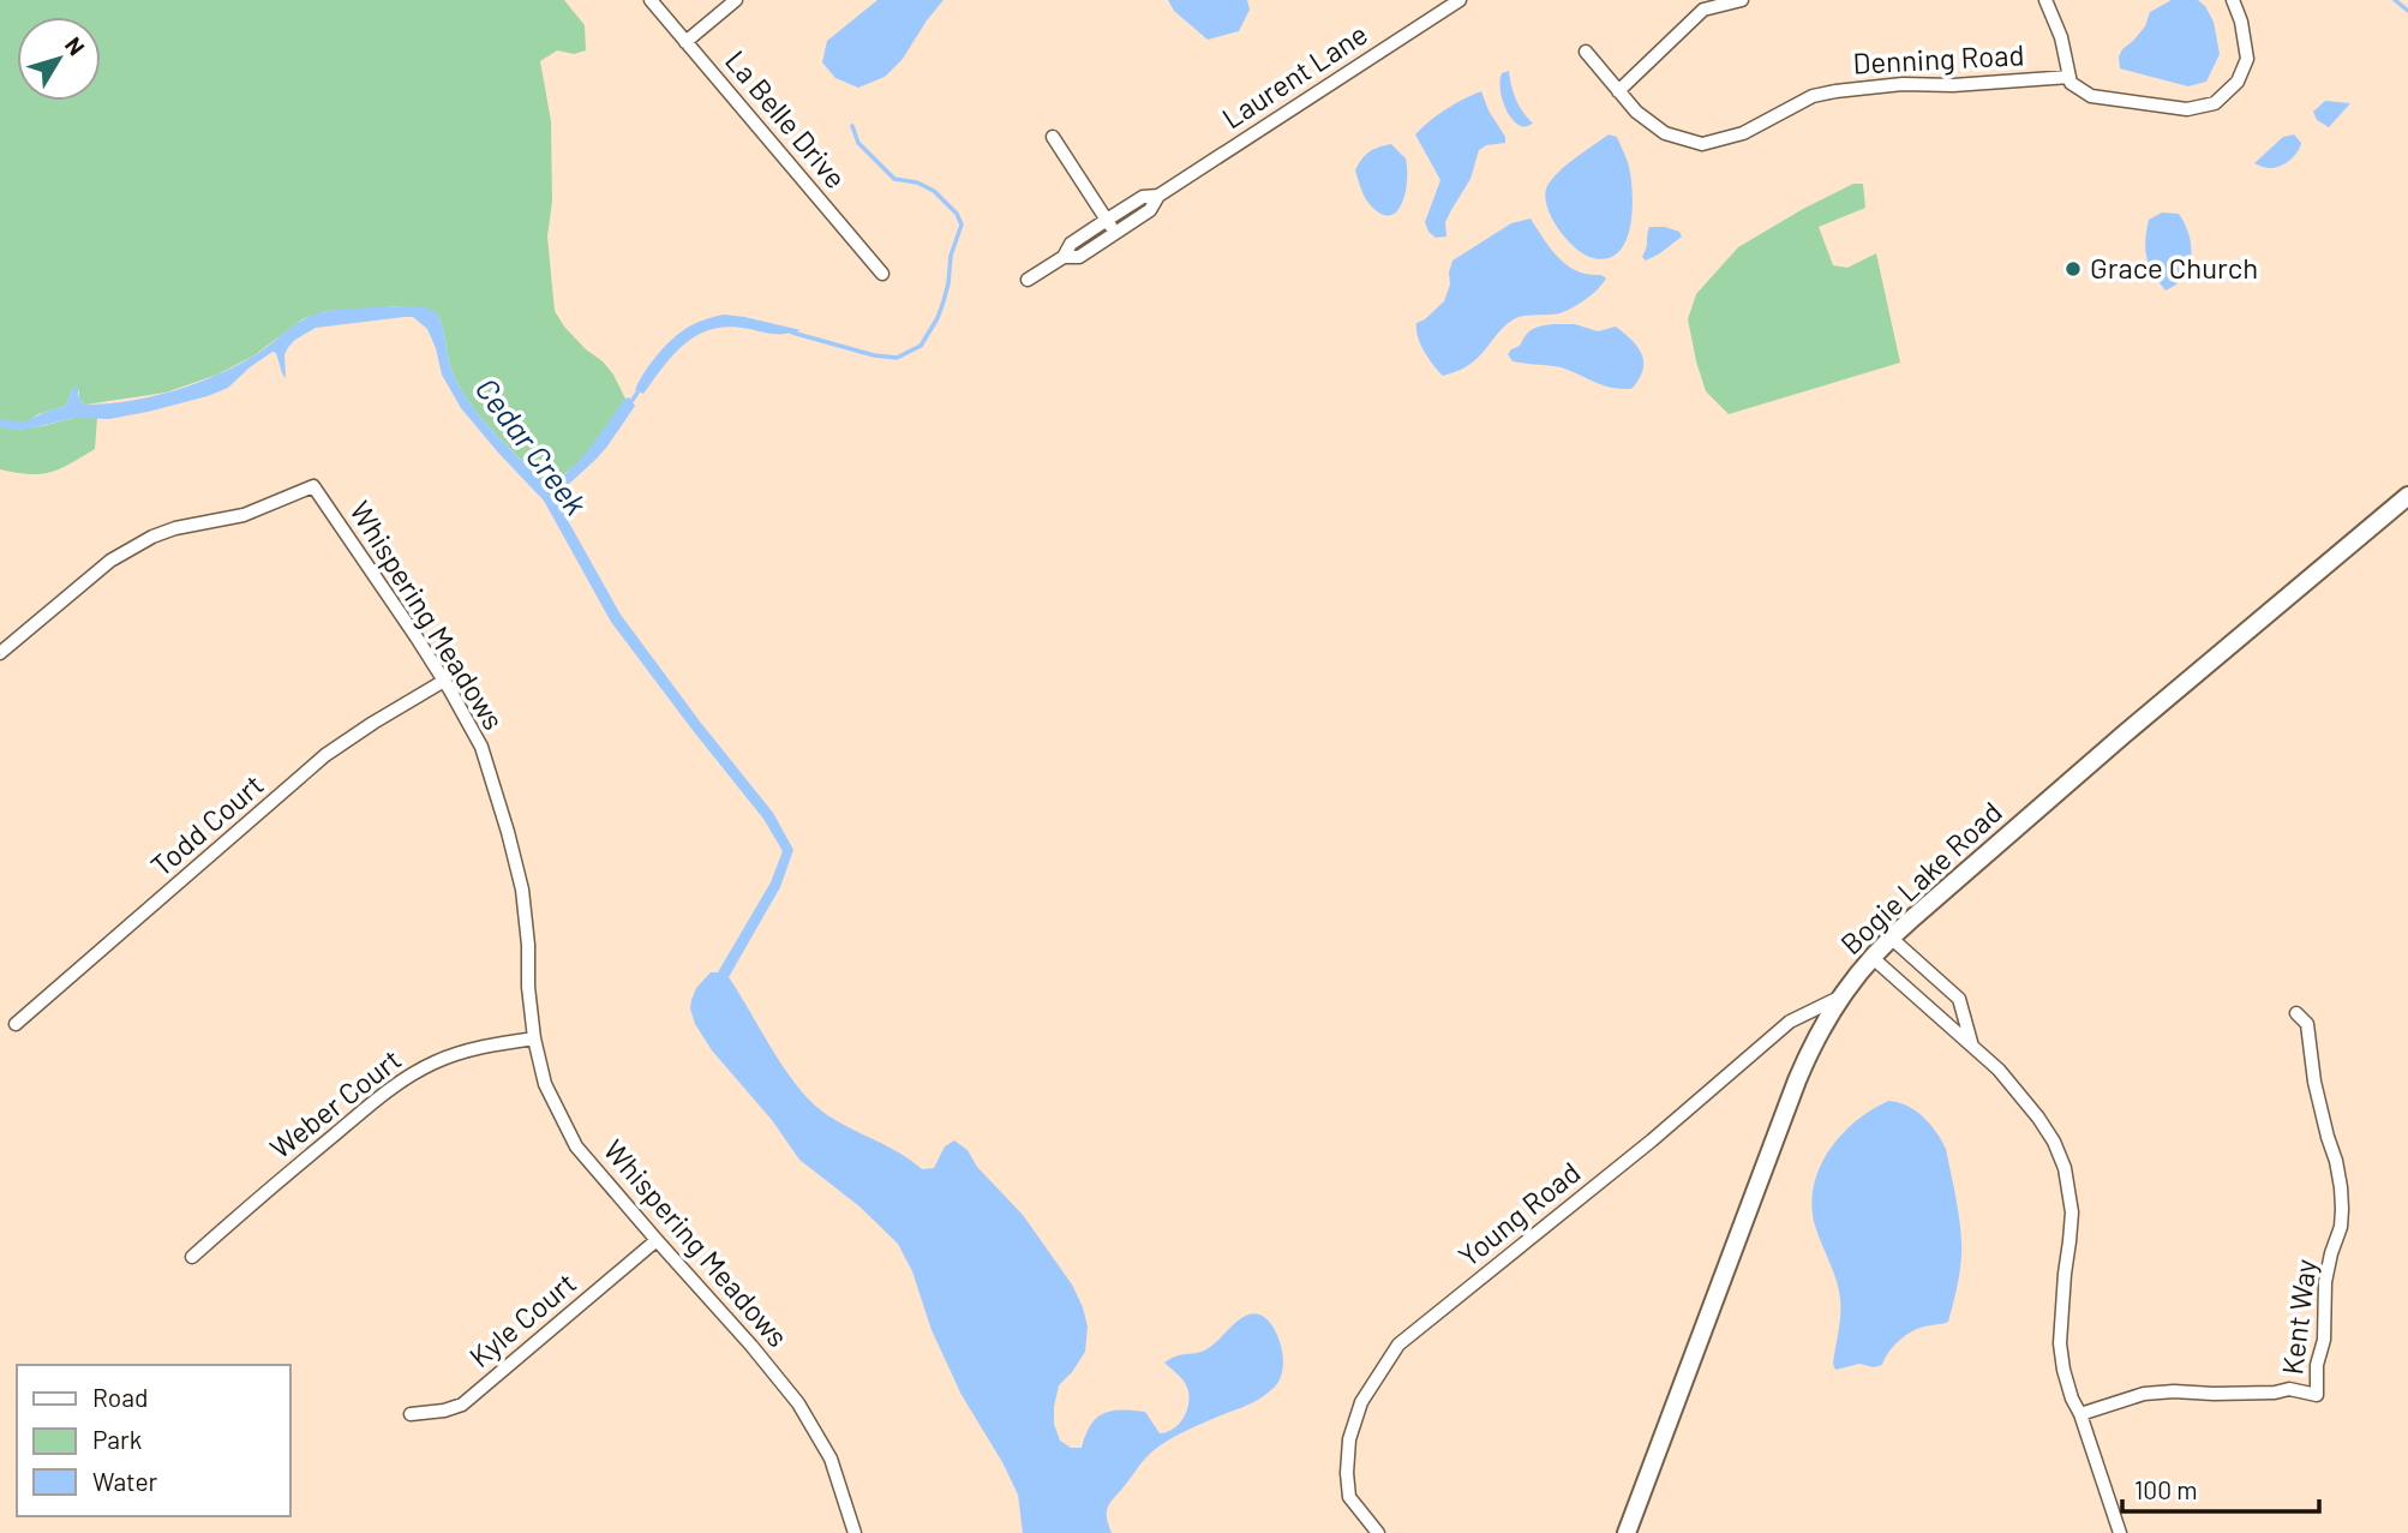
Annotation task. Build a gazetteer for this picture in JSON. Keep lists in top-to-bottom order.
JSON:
{
  "streets": {
    "main road": ["Bogie Lake Road"],
    "street": [
      "Denning Road",
      "Laurent Lane",
      "La Belle Drive",
      "Whispering Meadows",
      "Todd Court",
      "Weber Court",
      "Young Road",
      "Kent Way",
      "Kyle Court"
    ]
  },
  "crossings": [
    ["Whispering Meadows", "Todd Court"],
    ["Whispering Meadows", "Weber Court"],
    ["Whispering Meadows", "Kyle Court"],
    ["Bogie Lake Road", "Young Road"]
  ],
  "water": ["Cedar Creek"],
  "places": ["Grace Church"],
  "legend": ["Road", "Park", "Water"],
  "scale_bar": "100 m",
  "north": "top right"
}
